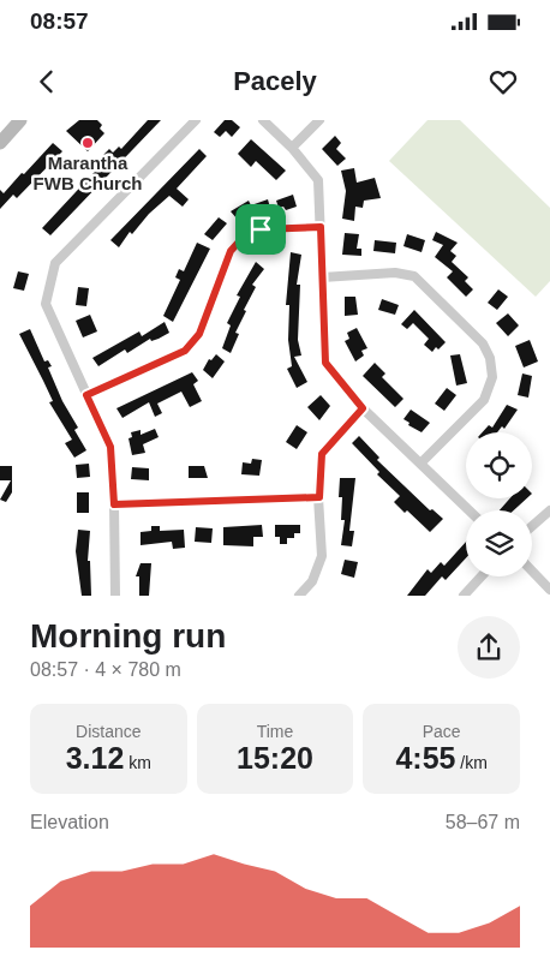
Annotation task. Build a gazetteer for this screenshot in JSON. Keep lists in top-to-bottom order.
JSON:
{
  "places": ["Marantha FWB Church"],
  "page": {
    "status": "08:57",
    "header": "Pacely",
    "heading": ["Morning run", "08:57 · 4 × 780 m"],
    "stats": [
      ["Distance", "3.12 km"],
      ["Time", "15:20"],
      ["Pace", "4:55 /km"]
    ],
    "chart": ["Elevation", "58–67 m"]
  }
}
